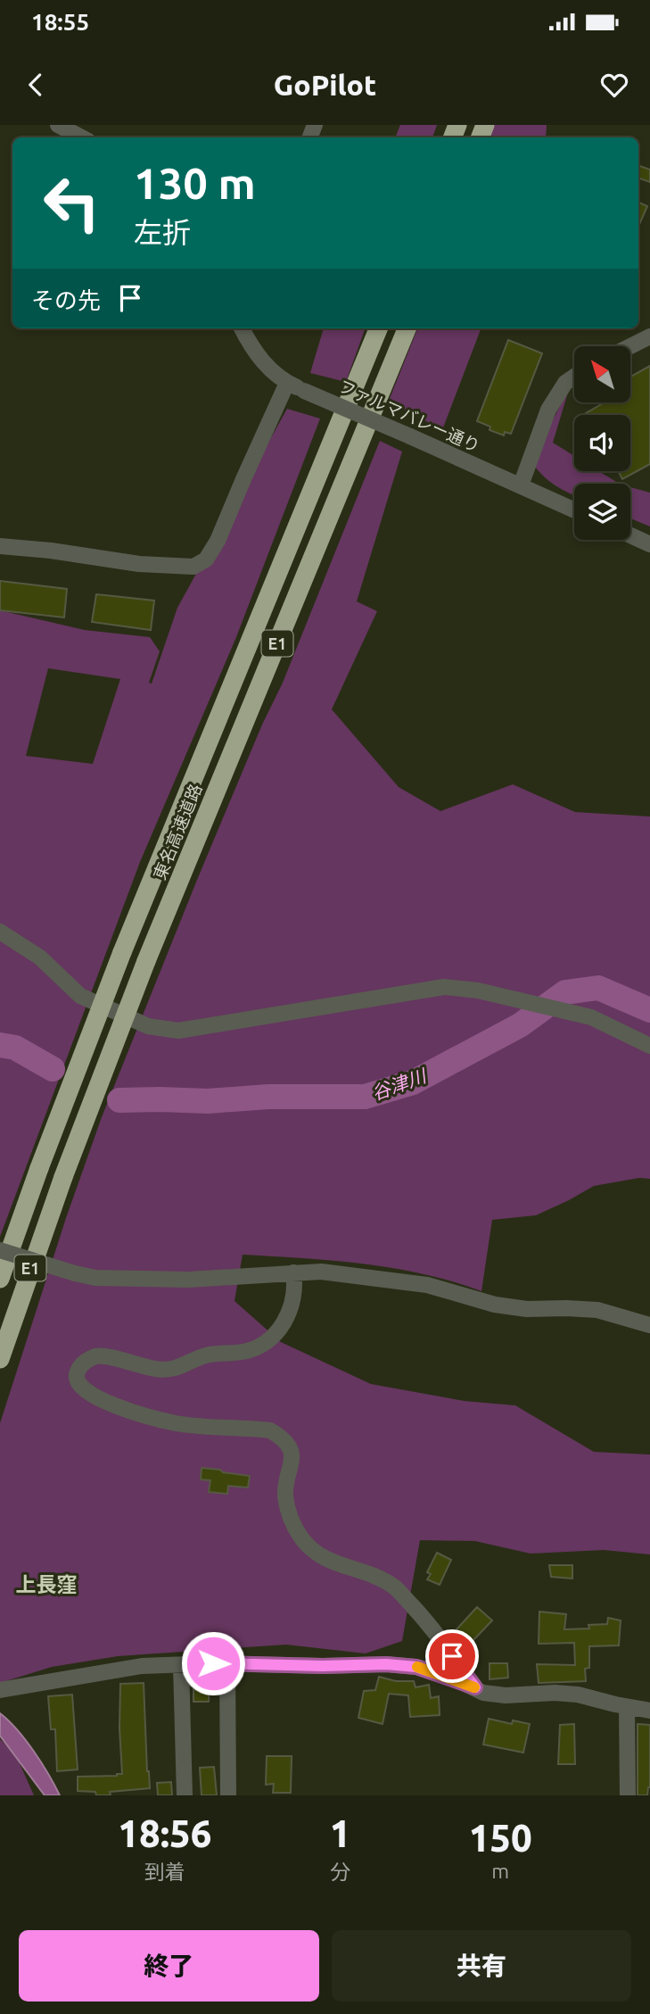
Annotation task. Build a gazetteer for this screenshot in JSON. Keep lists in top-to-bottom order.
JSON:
{
  "streets": {
    "highway": ["E1", "東名高速道路"],
    "street": ["ファルマバレー通り"]
  },
  "districts": ["上長窪"],
  "water": ["谷津川"],
  "north": "top left",
  "page": {
    "status": "18:55",
    "header": "GoPilot",
    "turn": ["130 m", "左折"],
    "then": "その先",
    "eta": [
      "18:56",
      "到着",
      "1",
      "分",
      "150",
      "m"
    ],
    "buttons": ["終了", "共有"]
  }
}
